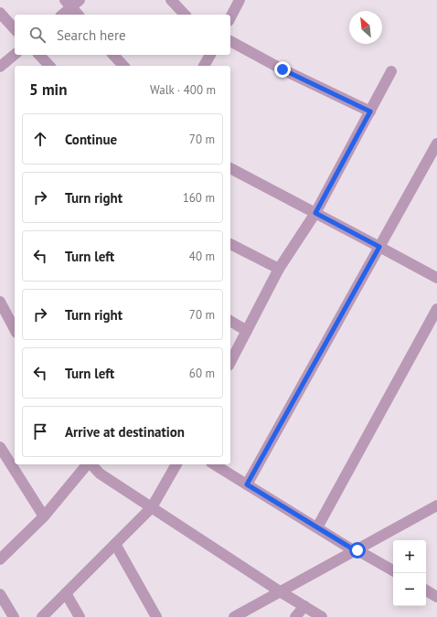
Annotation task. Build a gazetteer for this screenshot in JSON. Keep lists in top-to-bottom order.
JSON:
{
  "north": "top left",
  "page": {
    "search": "Search here",
    "heading": ["5 min", "Walk · 400 m"],
    "list": [
      ["Continue", "70 m"],
      ["Turn right", "160 m"],
      ["Turn left", "40 m"],
      ["Turn right", "70 m"],
      ["Turn left", "60 m"],
      "Arrive at destination"
    ],
    "map_buttons": ["+", "−"]
  }
}
